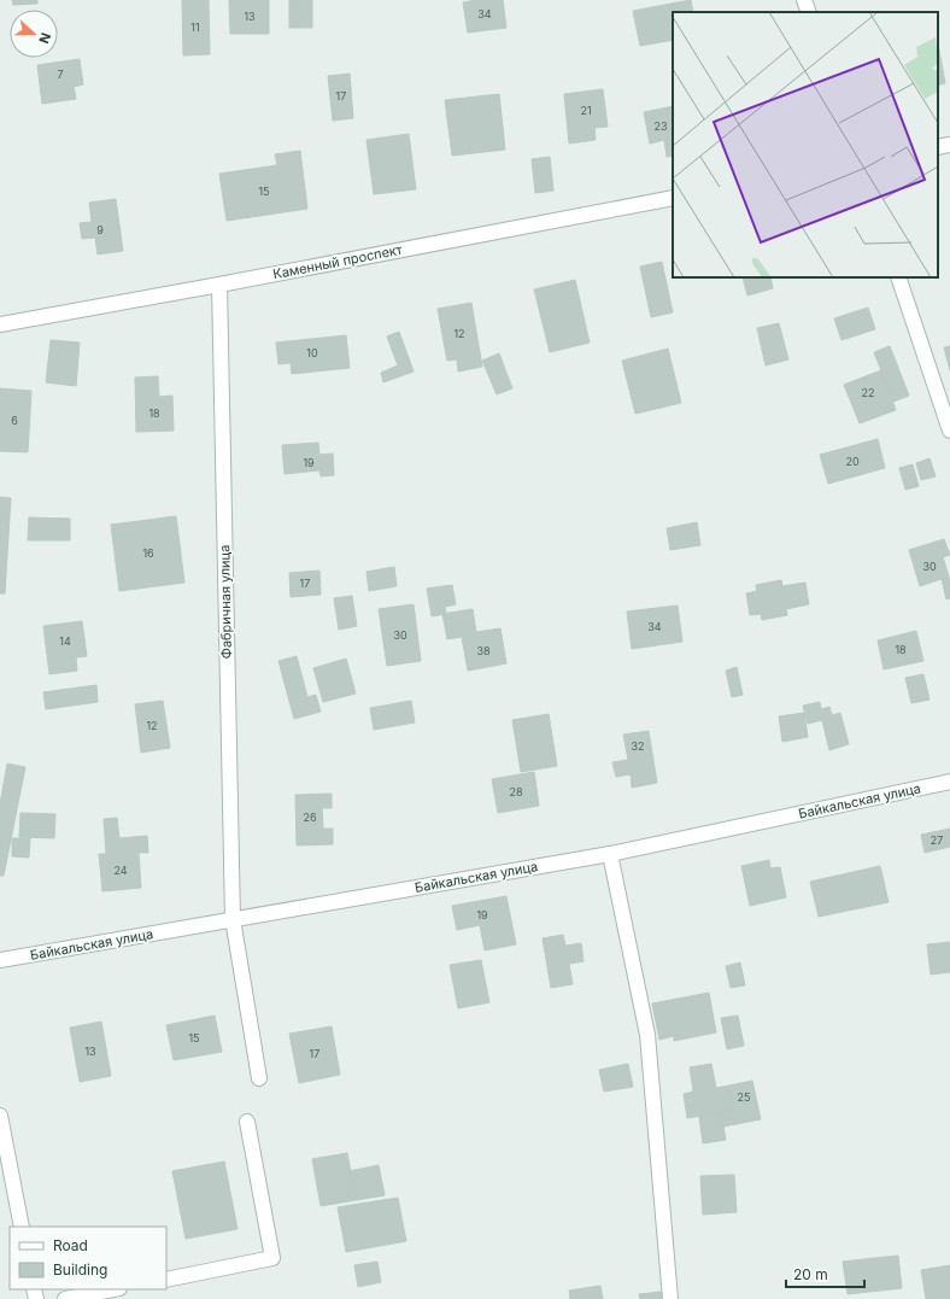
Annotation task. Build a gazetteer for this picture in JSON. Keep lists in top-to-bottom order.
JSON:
{
  "streets": {
    "street": ["Каменный проспект", "Фабричная улица", "Байкальская улица"]
  },
  "crossings": [
    ["Каменный проспект", "Фабричная улица"],
    ["Фабричная улица", "Байкальская улица"]
  ],
  "house_numbers": [
    "34",
    "13",
    "11",
    "7",
    "17",
    "21",
    "23",
    "15",
    "9",
    "12",
    "10",
    "22",
    "18",
    "6",
    "20",
    "19",
    "16",
    "30",
    "17",
    "34",
    "30",
    "14",
    "18",
    "38",
    "12",
    "32",
    "28",
    "26",
    "27",
    "24",
    "19",
    "15",
    "13",
    "17",
    "25"
  ],
  "legend": ["Road", "Building"],
  "scale_bar": "20 m",
  "north": "right"
}
